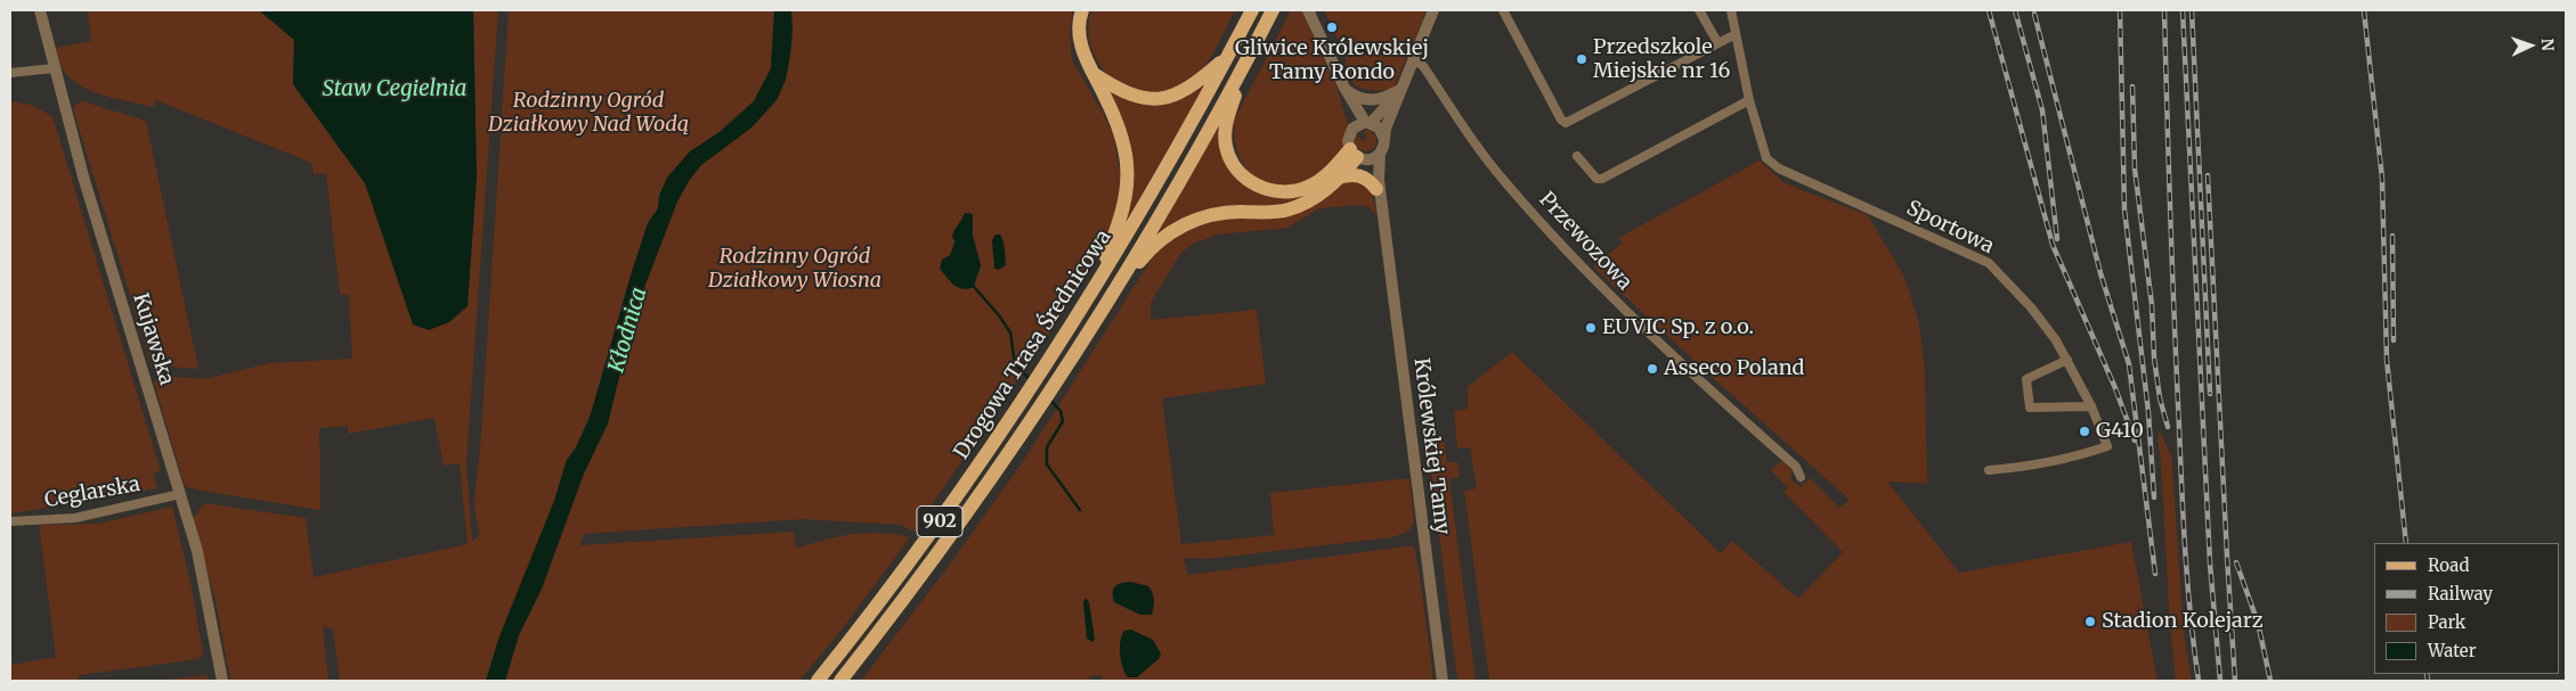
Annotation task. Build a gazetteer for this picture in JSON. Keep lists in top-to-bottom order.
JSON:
{
  "streets": {
    "main road": ["Drogowa Trasa Średnicowa", "902"],
    "street": [
      "Sportowa",
      "Przewozowa",
      "Kujawska",
      "Królewskiej Tamy",
      "Ceglarska"
    ]
  },
  "crossings": [
    ["Kujawska", "Ceglarska"]
  ],
  "water": ["Staw Cegielnia", "Kłodnica"],
  "parks": ["Rodzinny Ogród Działkowy Nad Wodą", "Rodzinny Ogród Działkowy Wiosna"],
  "places": [
    "Gliwice Królewskiej Tamy Rondo",
    "Przedszkole Miejskie nr 16",
    "EUVIC Sp. z o.o.",
    "Asseco Poland",
    "G410",
    "Stadion Kolejarz"
  ],
  "legend": [
    "Road",
    "Railway",
    "Park",
    "Water"
  ],
  "north": "right"
}
